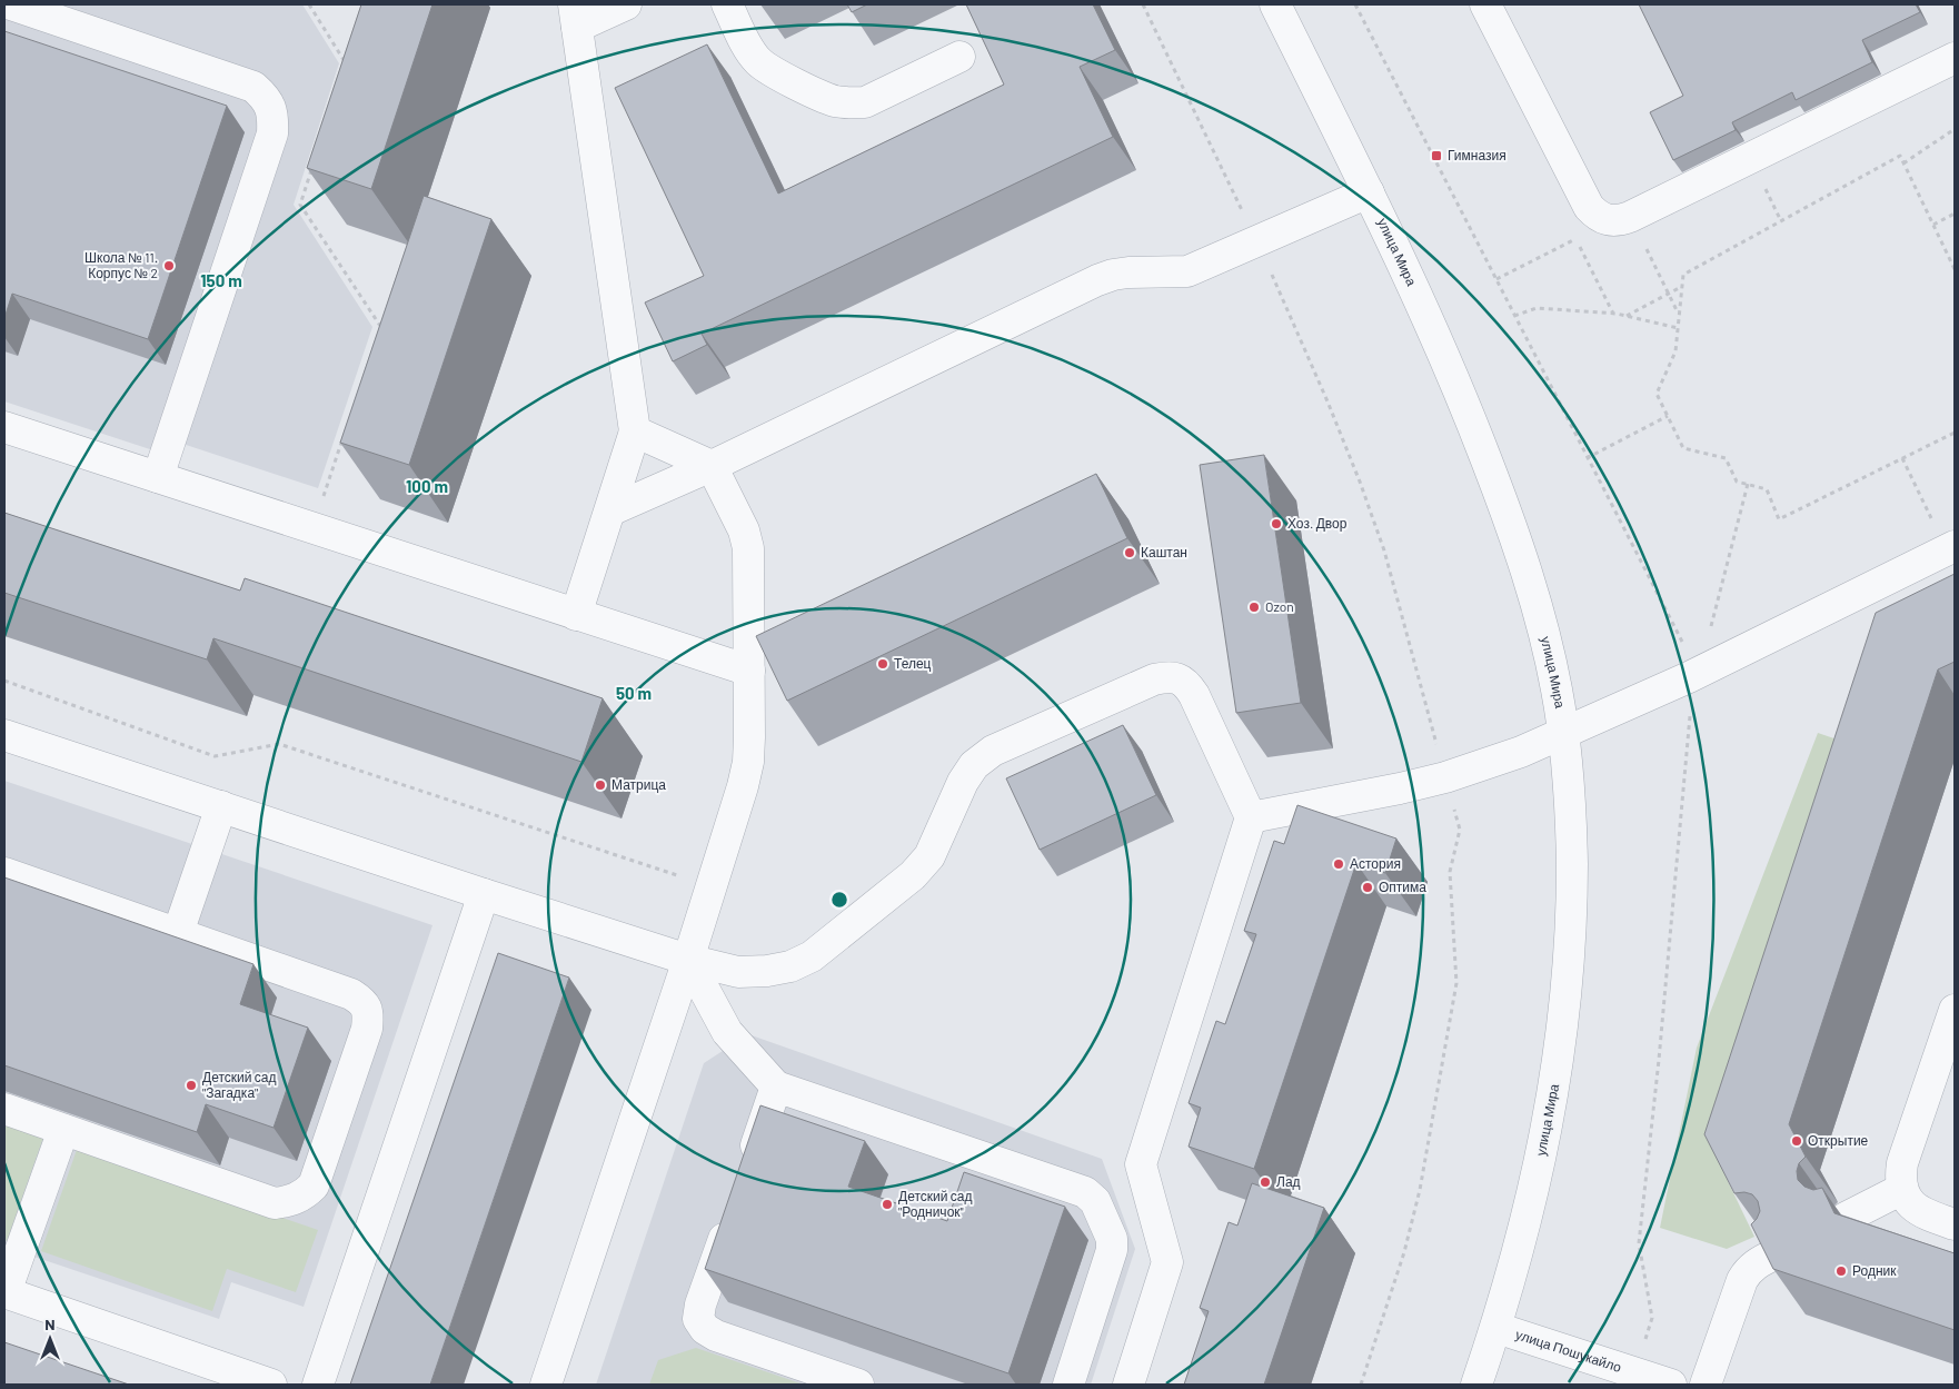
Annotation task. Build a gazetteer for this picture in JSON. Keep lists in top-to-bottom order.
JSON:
{
  "streets": {
    "street": ["улица Мира", "улица Пошукайло"]
  },
  "crossings": [
    ["улица Мира", "улица Пошукайло"]
  ],
  "places": {
    "transit": ["Гимназия"],
    "other": [
      "Школа № 11. Корпус № 2",
      "Хоз. Двор",
      "Каштан",
      "Ozon",
      "Телец",
      "Матрица",
      "Астория",
      "Оптима",
      "Детский сад \"Загадка\"",
      "Открытие",
      "Лад",
      "Детский сад \"Родничок\"",
      "Родник"
    ]
  },
  "north": "top",
  "rings": ["150 m", "100 m", "50 m"]
}
